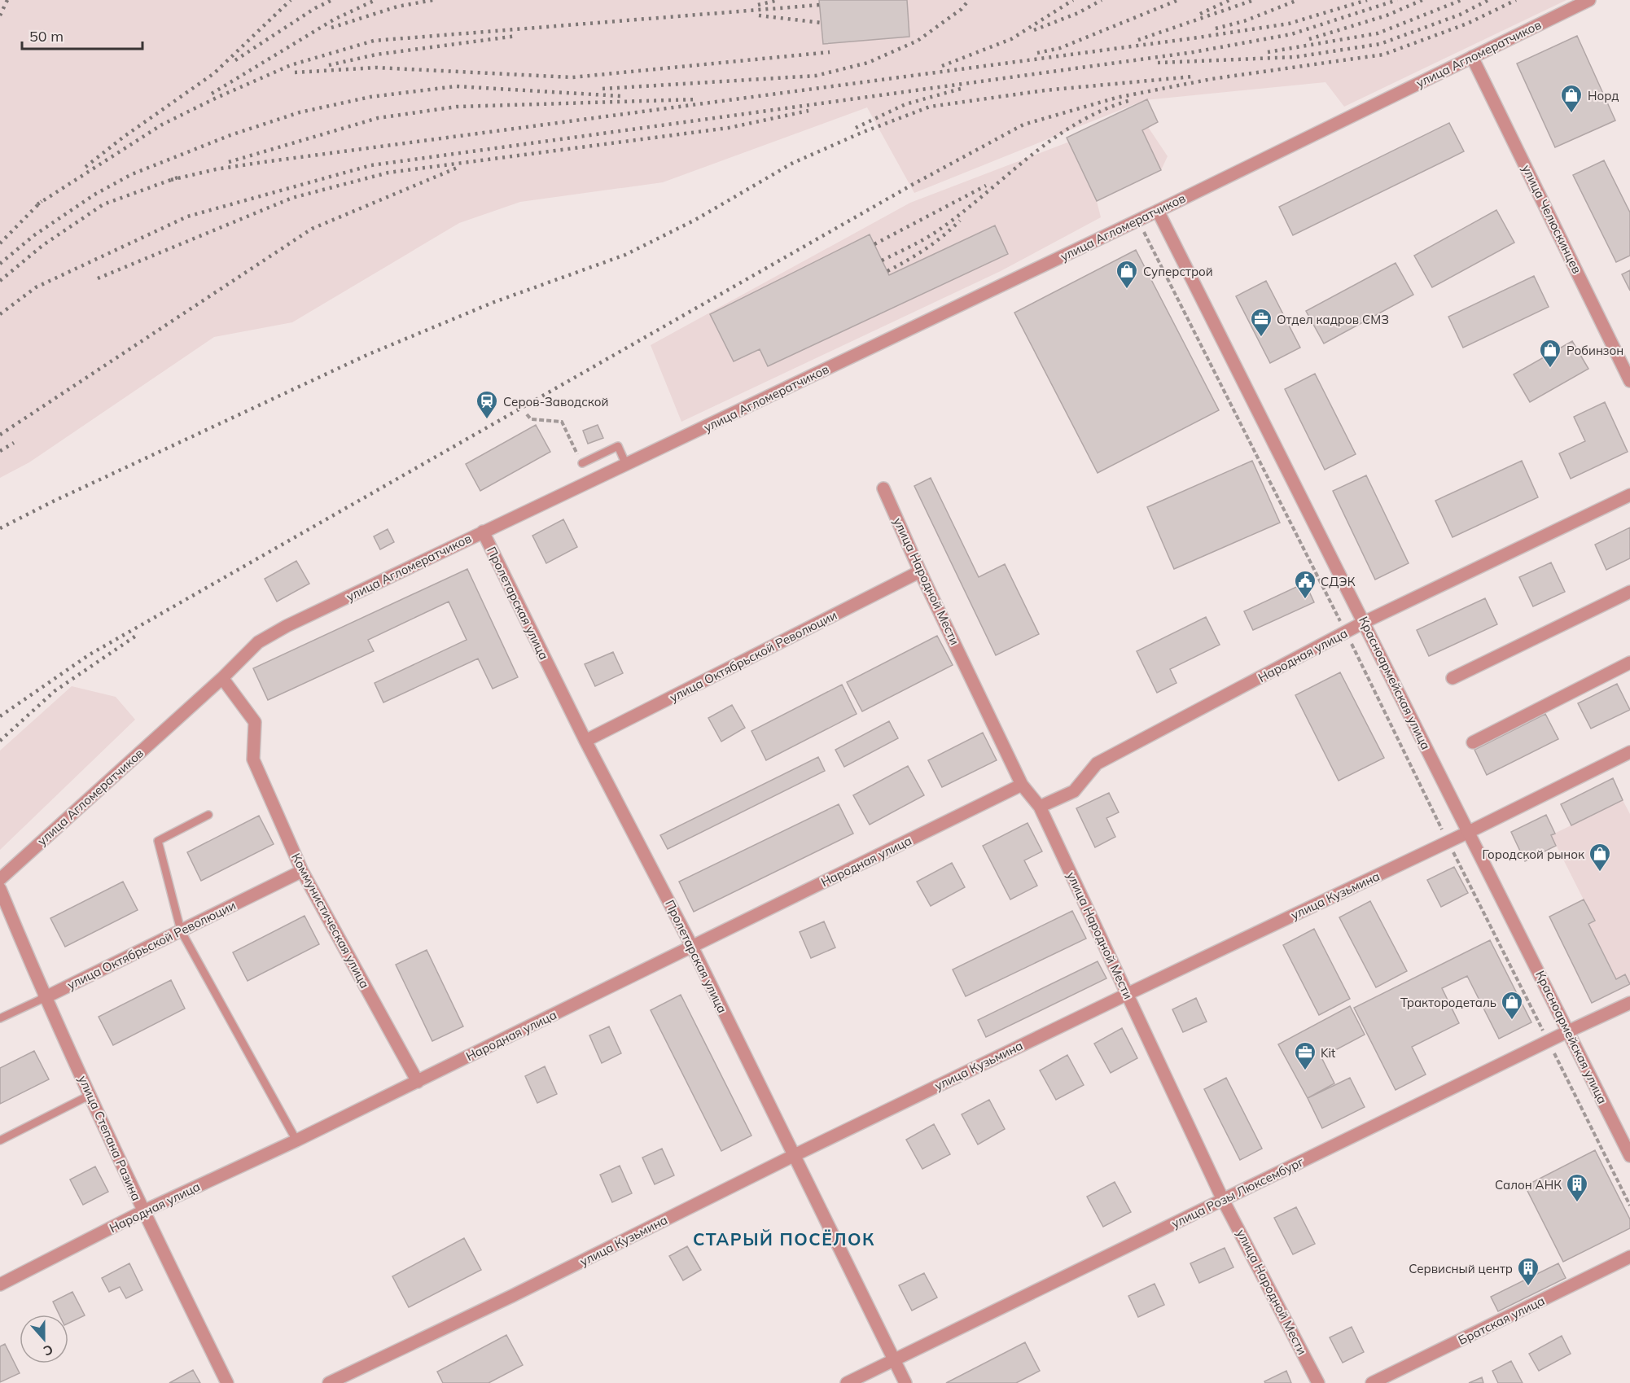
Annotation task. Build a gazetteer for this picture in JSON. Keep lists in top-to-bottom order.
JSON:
{
  "streets": {
    "street": [
      "улица Агломератчиков",
      "улица Челюскинцев",
      "улица Народной Мести",
      "Пролетарская улица",
      "Народная улица",
      "улица Октябрьской Революции",
      "Красноармейская улица",
      "улица Кузьмина",
      "Коммунистическая улица",
      "улица Степана Разина",
      "улица Розы Люксембург",
      "Братская улица"
    ]
  },
  "crossings": [
    ["улица Агломератчиков", "улица Челюскинцев"],
    ["улица Агломератчиков", "Пролетарская улица"],
    ["улица Агломератчиков", "Красноармейская улица"],
    ["улица Агломератчиков", "Коммунистическая улица"],
    ["улица Народной Мести", "Народная улица"],
    ["улица Народной Мести", "улица Октябрьской Революции"],
    ["улица Народной Мести", "улица Кузьмина"],
    ["улица Народной Мести", "улица Розы Люксембург"],
    ["Пролетарская улица", "Народная улица"],
    ["Пролетарская улица", "улица Октябрьской Революции"],
    ["Пролетарская улица", "улица Кузьмина"],
    ["Пролетарская улица", "улица Розы Люксембург"],
    ["Народная улица", "Красноармейская улица"],
    ["Народная улица", "Коммунистическая улица"],
    ["Народная улица", "улица Степана Разина"],
    ["улица Октябрьской Революции", "Коммунистическая улица"],
    ["улица Октябрьской Революции", "улица Степана Разина"],
    ["Красноармейская улица", "улица Кузьмина"],
    ["Красноармейская улица", "улица Розы Люксембург"]
  ],
  "districts": ["СТАРЫЙ ПОСЁЛОК"],
  "places": {
    "shop": [
      "Норд",
      "Суперстрой",
      "Робинзон",
      "Городской рынок",
      "Трактородеталь"
    ],
    "office": ["Отдел кадров СМЗ", "Kit"],
    "station": ["Серов-Заводской"],
    "public building": ["СДЭК"],
    "building": ["Салон АНК", "Сервисный центр"]
  },
  "scale_bar": "50 m",
  "north": "bottom"
}
